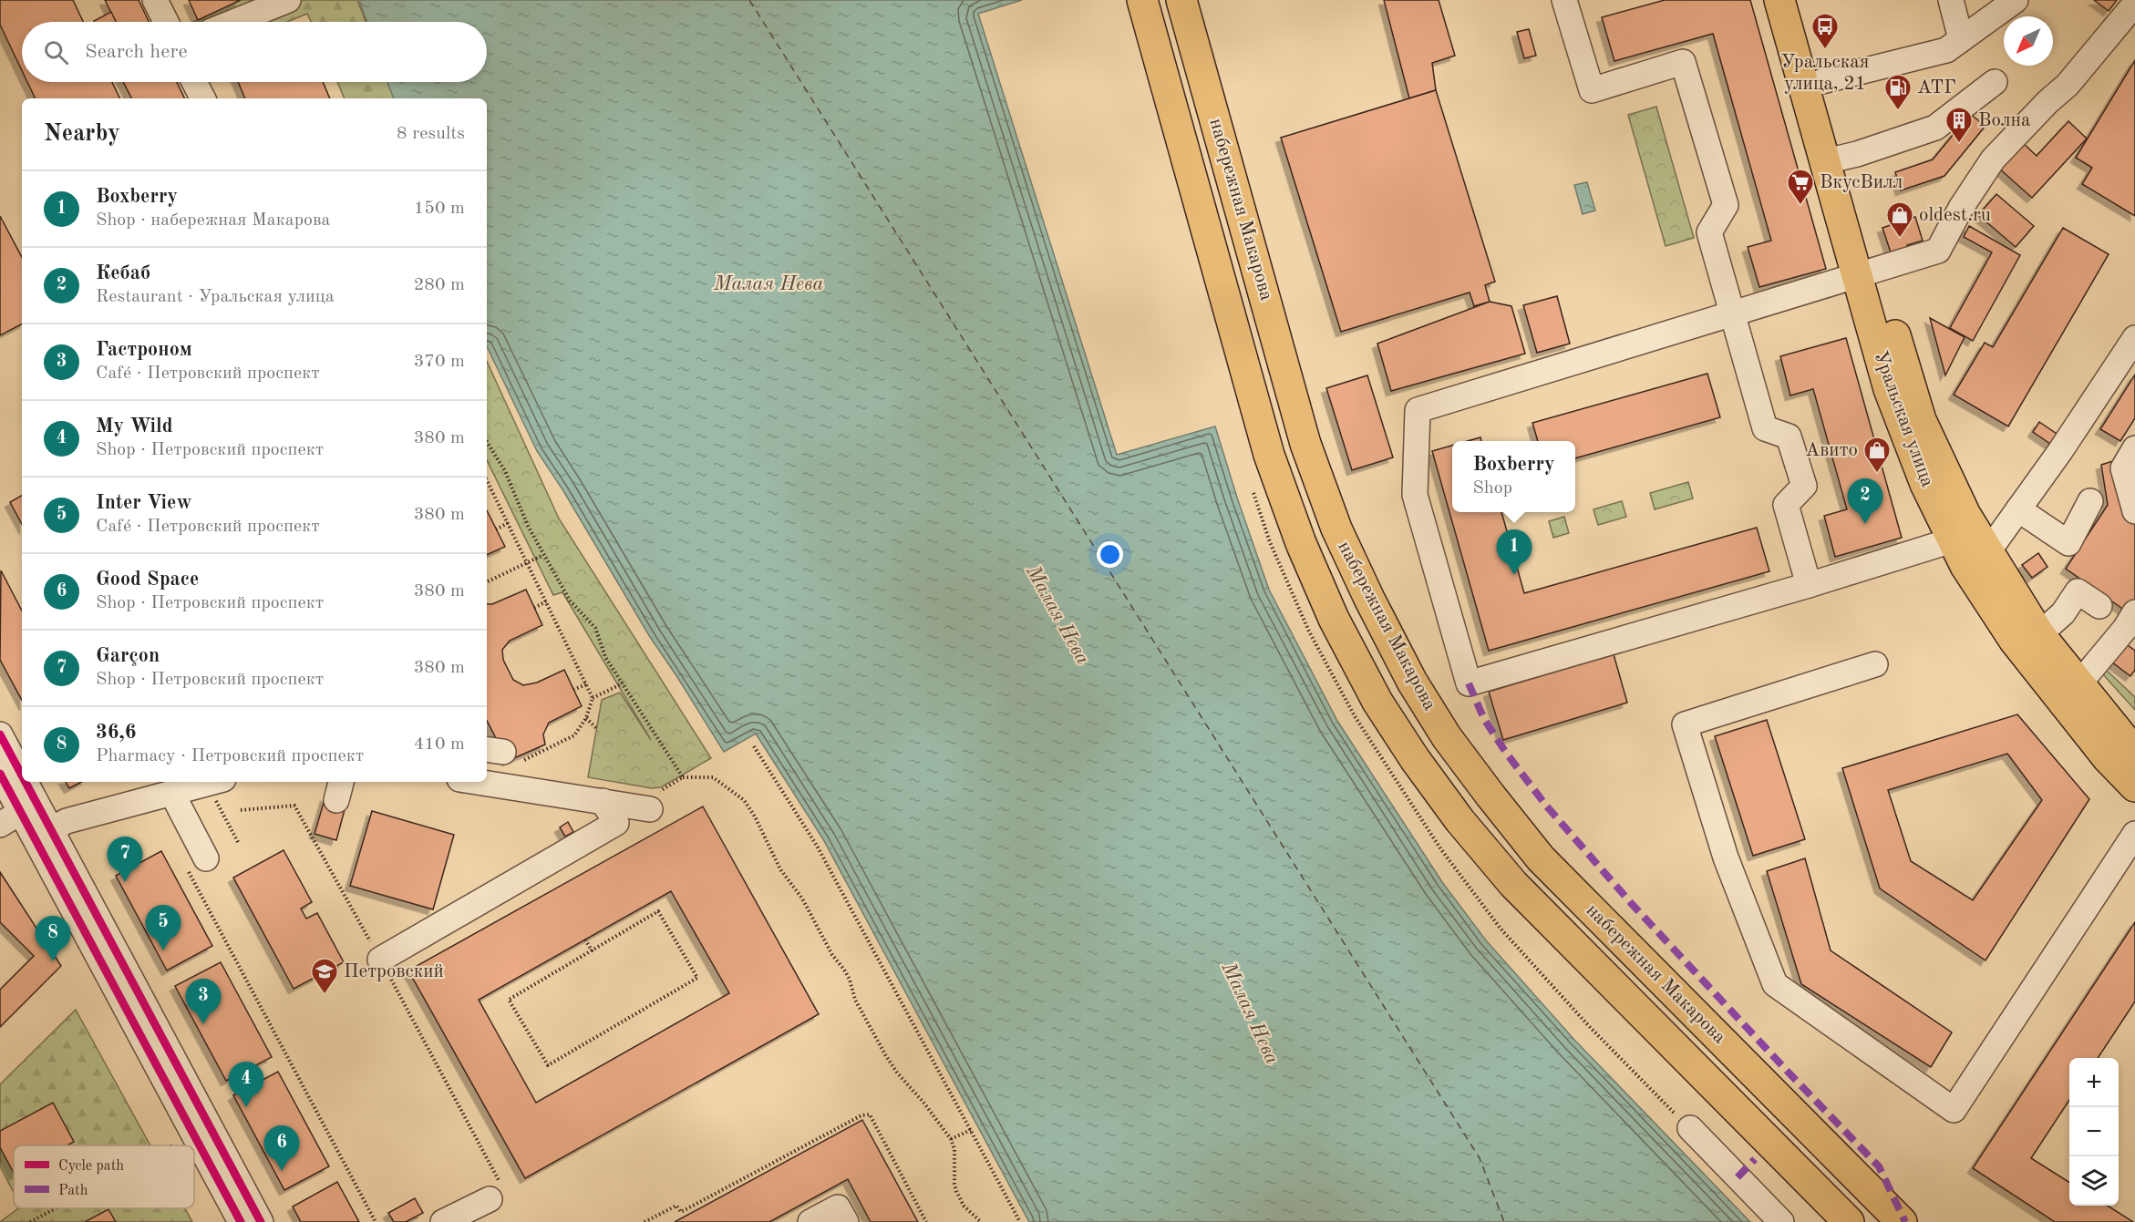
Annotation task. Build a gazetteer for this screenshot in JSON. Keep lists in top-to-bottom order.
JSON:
{
  "streets": {
    "main road": ["набережная Макарова", "Уральская улица"]
  },
  "water": ["Малая Нева"],
  "places": {
    "bus stop": ["Уральская улица, 21"],
    "fuel station": ["АТГ"],
    "building": ["Волна"],
    "supermarket": ["ВкусВилл"],
    "shop": ["oldest.ru", "Авито"],
    "school or university": ["Петровский"]
  },
  "legend": ["Cycle path", "Path"],
  "north": "bottom left",
  "page": {
    "search": "Search here",
    "heading": ["Nearby", "8 results"],
    "list": [
      {
        "mark": "1",
        "name": "Boxberry",
        "note": "Shop · набережная Макарова",
        "value": "150 m"
      },
      {
        "mark": "2",
        "name": "Кебаб",
        "note": "Restaurant · Уральская улица",
        "value": "280 m"
      },
      {
        "mark": "3",
        "name": "Гастроном",
        "note": "Café · Петровский проспект",
        "value": "370 m"
      },
      {
        "mark": "4",
        "name": "My Wild",
        "note": "Shop · Петровский проспект",
        "value": "380 m"
      },
      {
        "mark": "5",
        "name": "Inter View",
        "note": "Café · Петровский проспект",
        "value": "380 m"
      },
      {
        "mark": "6",
        "name": "Good Space",
        "note": "Shop · Петровский проспект",
        "value": "380 m"
      },
      {
        "mark": "7",
        "name": "Garçon",
        "note": "Shop · Петровский проспект",
        "value": "380 m"
      },
      {
        "mark": "8",
        "name": "36,6",
        "note": "Pharmacy · Петровский проспект",
        "value": "410 m"
      }
    ],
    "popup": ["Boxberry", "Shop"],
    "pins": [
      "2",
      "1",
      "7",
      "5",
      "8",
      "3",
      "4",
      "6"
    ],
    "map_buttons": ["+", "−"]
  }
}
